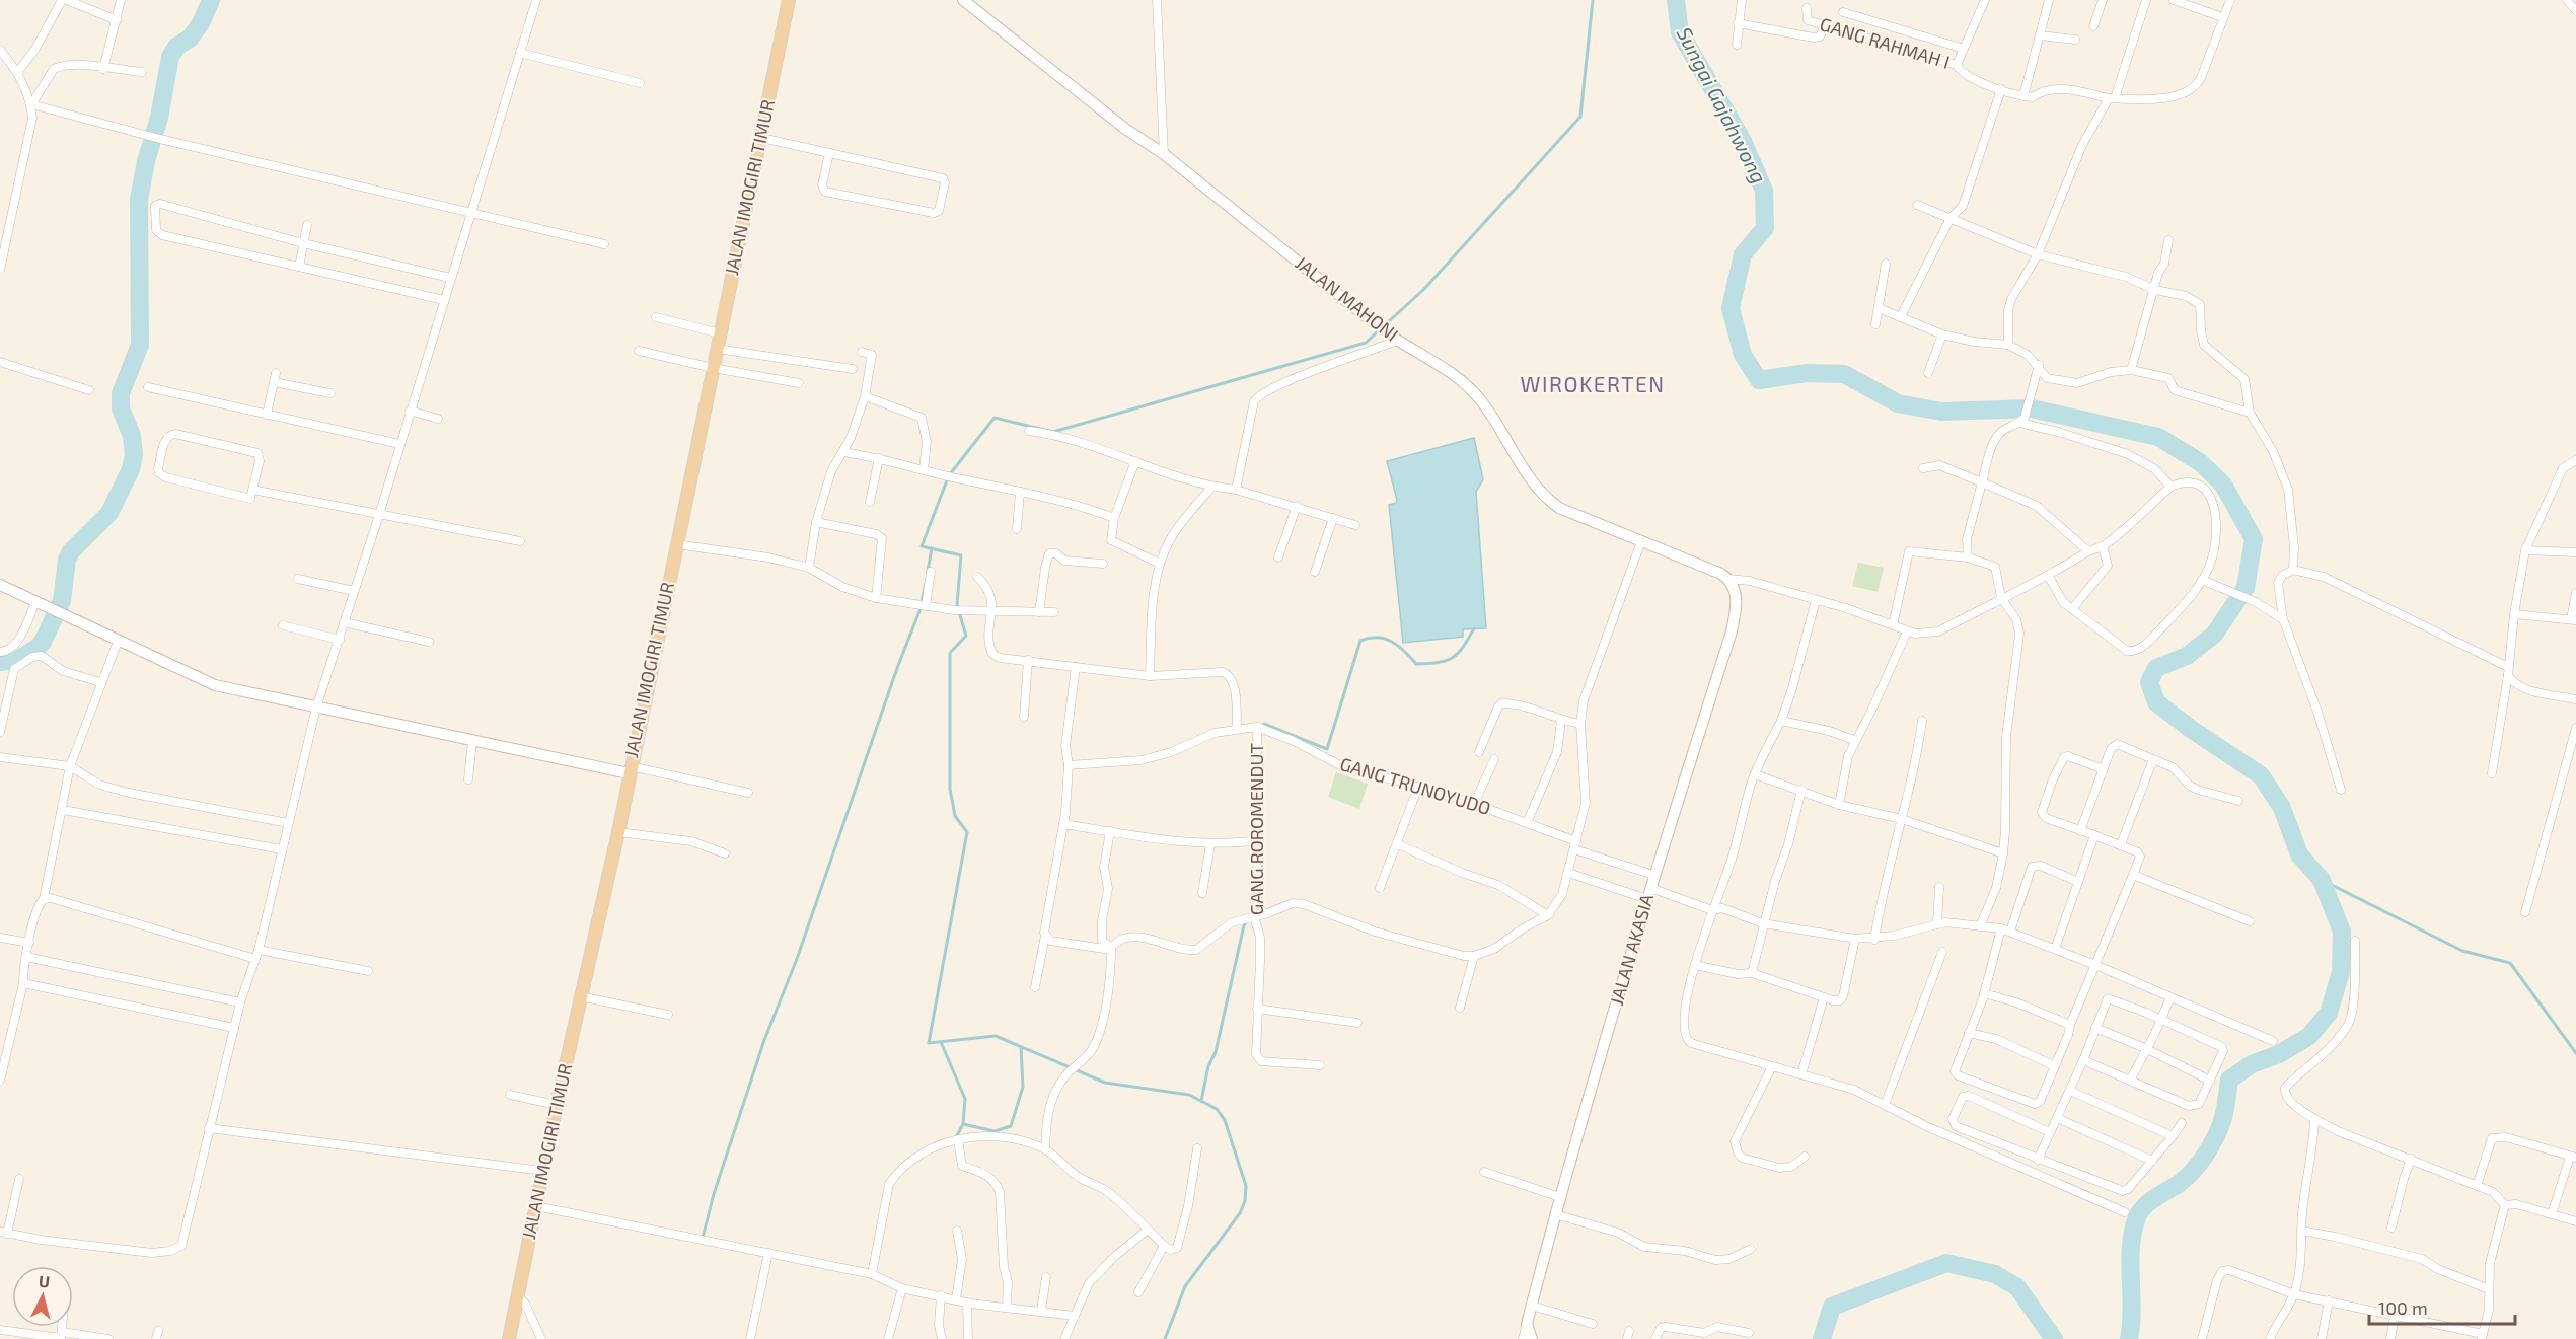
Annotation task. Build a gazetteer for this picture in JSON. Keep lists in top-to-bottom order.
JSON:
{
  "streets": {
    "main road": ["JALAN IMOGIRI TIMUR"],
    "street": [
      "GANG RAHMAH I",
      "JALAN MAHONI",
      "GANG TRUNOYUDO",
      "GANG ROROMENDUT",
      "JALAN AKASIA"
    ]
  },
  "crossings": [
    ["JALAN MAHONI", "JALAN AKASIA"],
    ["GANG TRUNOYUDO", "GANG ROROMENDUT"],
    ["GANG TRUNOYUDO", "JALAN AKASIA"]
  ],
  "districts": ["WIROKERTEN"],
  "water": ["Sungai Gajahwong"],
  "scale_bar": "100 m",
  "north": "top"
}
